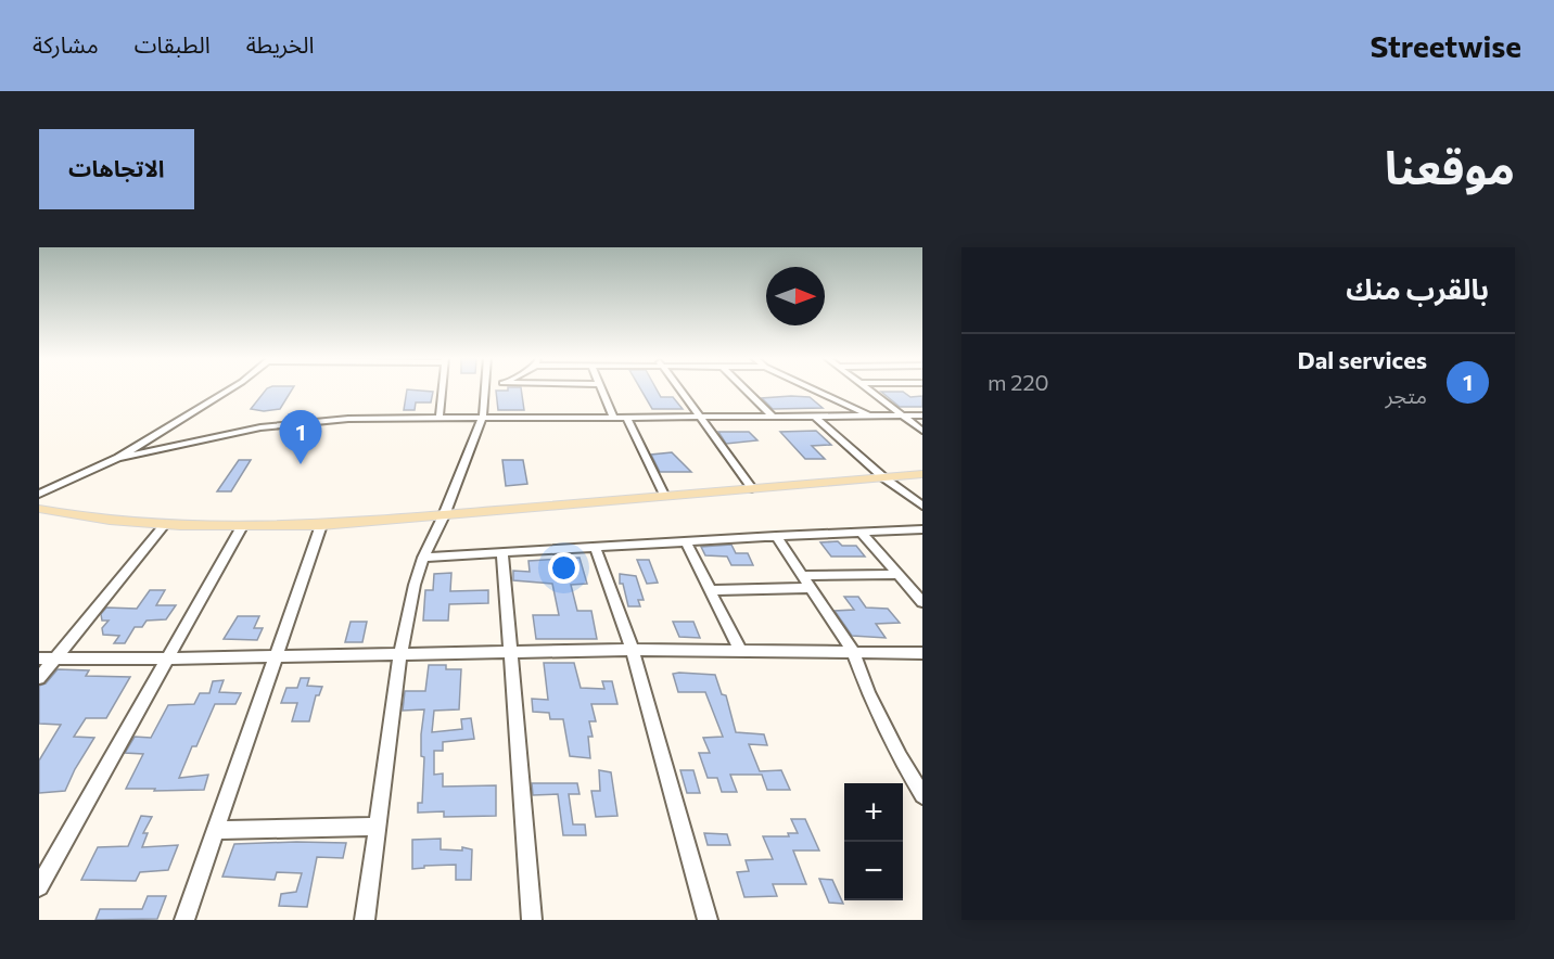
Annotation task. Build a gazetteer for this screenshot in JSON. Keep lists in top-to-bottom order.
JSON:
{
  "north": "right",
  "page": {
    "header": "Streetwise",
    "nav": ["الخريطة", "الطبقات", "مشاركة"],
    "title": "موقعنا",
    "buttons": "الاتجاهات",
    "heading": "بالقرب منك",
    "list": [
      {
        "mark": "1",
        "name": "Dal services",
        "note": "متجر",
        "value": "220 m"
      }
    ],
    "pins": "1",
    "map_buttons": ["+", "−"]
  }
}
